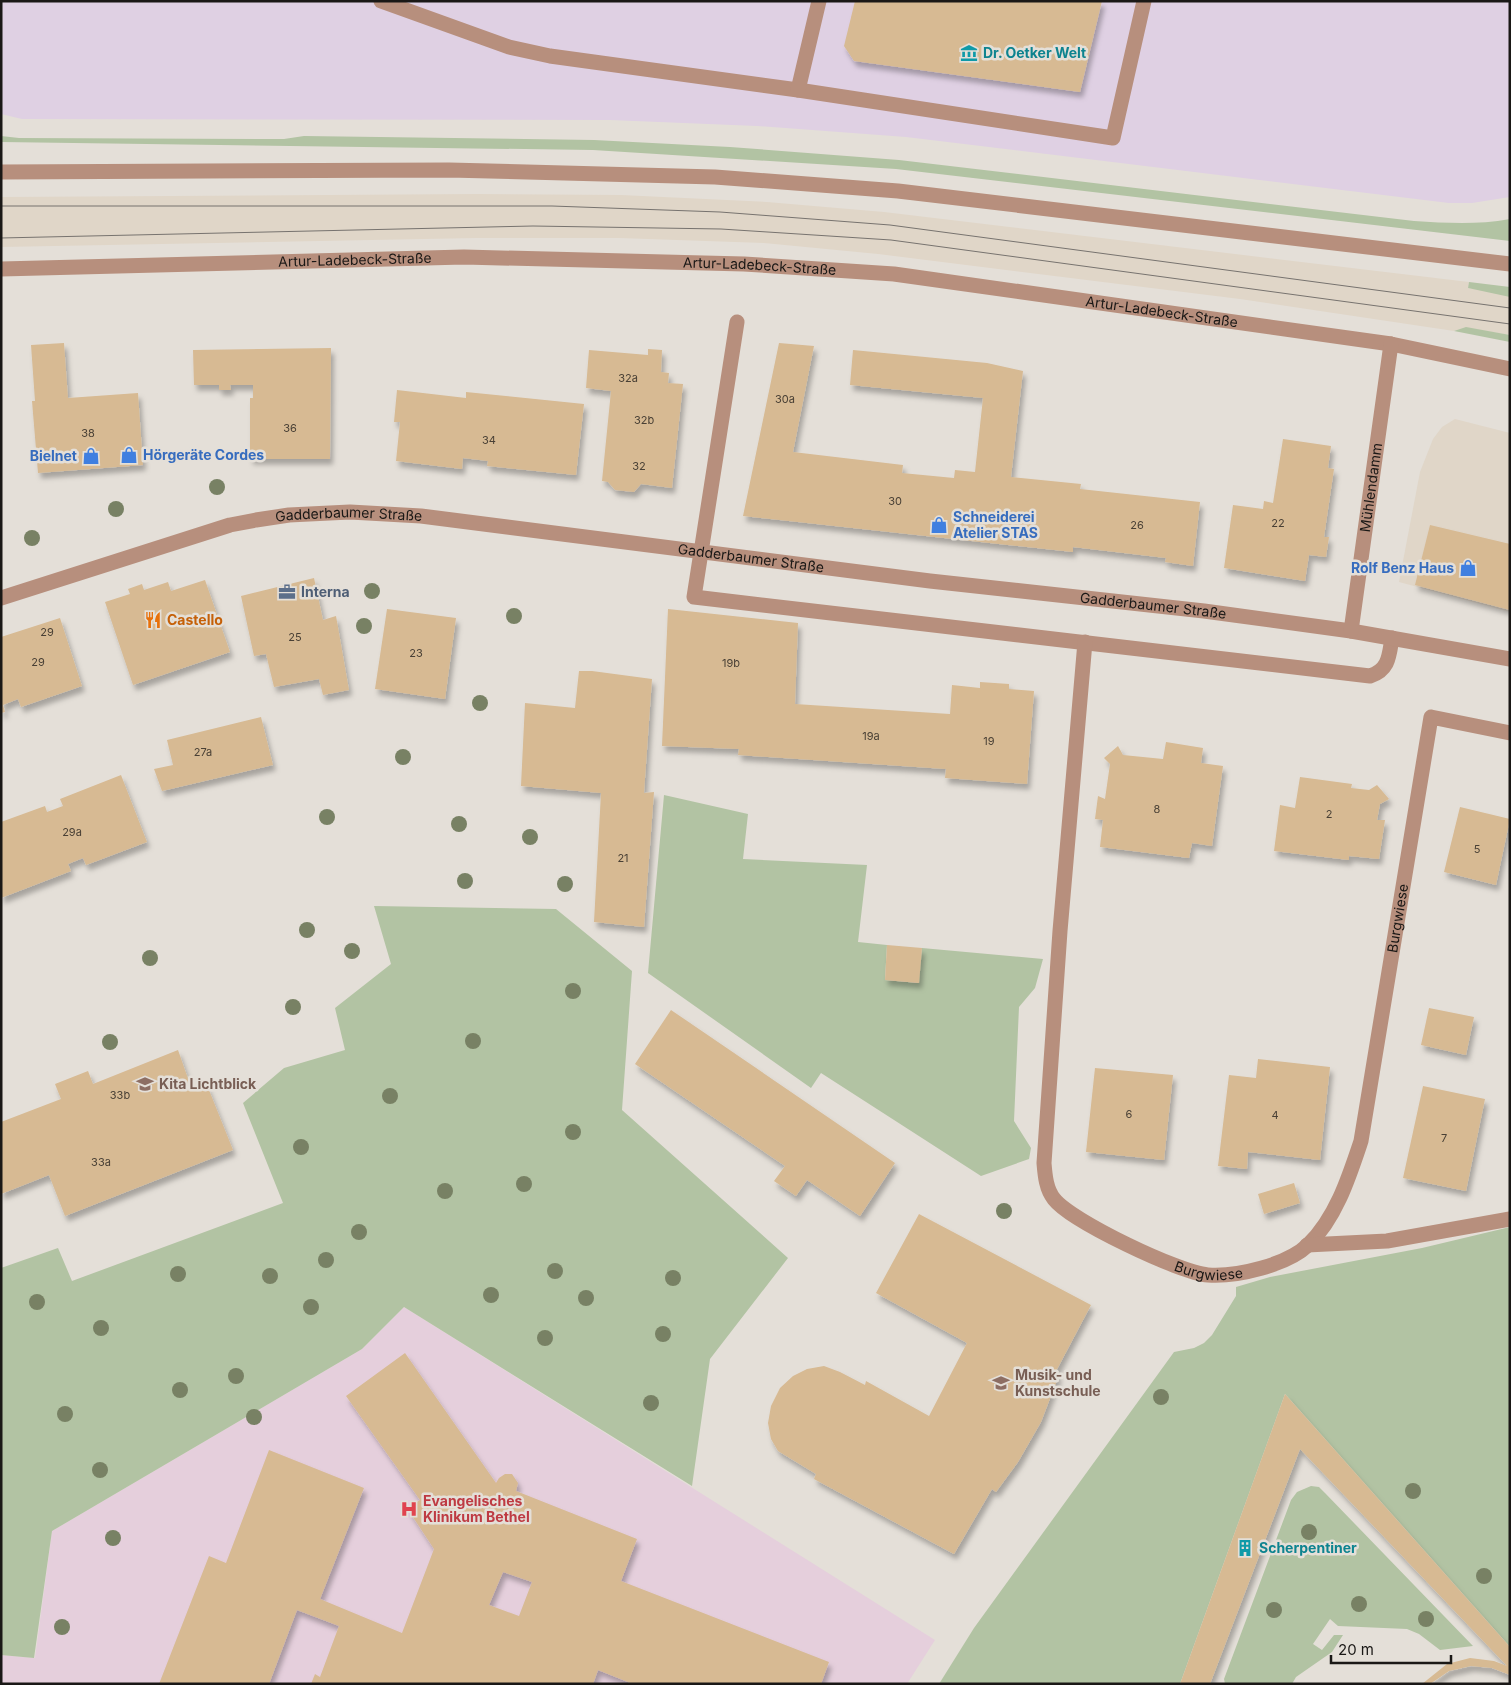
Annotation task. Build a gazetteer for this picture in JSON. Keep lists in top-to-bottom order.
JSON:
{
  "streets": {
    "street": [
      "Artur-Ladebeck-Straße",
      "Mühlendamm",
      "Gadderbaumer Straße",
      "Burgwiese"
    ]
  },
  "crossings": [
    ["Artur-Ladebeck-Straße", "Mühlendamm"],
    ["Mühlendamm", "Gadderbaumer Straße"]
  ],
  "places": {
    "museum": ["Dr. Oetker Welt"],
    "shop": [
      "Hörgeräte Cordes",
      "Bielnet",
      "Schneiderei Atelier STAS",
      "Rolf Benz Haus"
    ],
    "office": ["Interna"],
    "restaurant": ["Castello"],
    "school or university": ["Kita Lichtblick", "Musik- und Kunstschule"],
    "hospital": ["Evangelisches Klinikum Bethel"],
    "building": ["Scherpentiner"]
  },
  "house_numbers": [
    "32a",
    "30a",
    "32b",
    "36",
    "38",
    "34",
    "32",
    "30",
    "22",
    "26",
    "29",
    "25",
    "23",
    "29",
    "19b",
    "19a",
    "19",
    "27a",
    "8",
    "2",
    "29a",
    "5",
    "21",
    "33b",
    "6",
    "4",
    "7",
    "33a"
  ],
  "scale_bar": "20 m"
}
